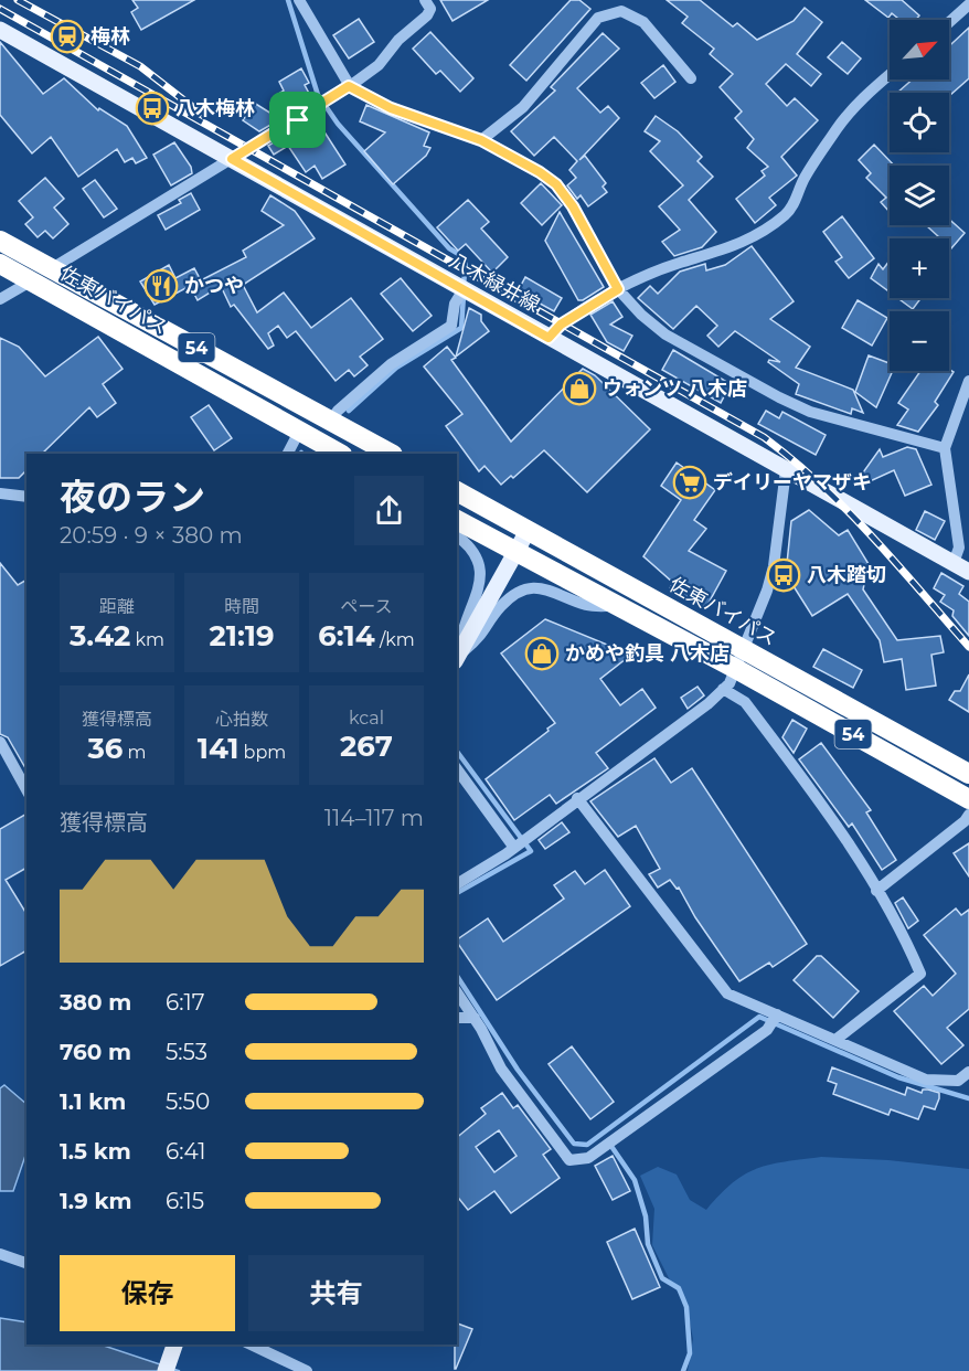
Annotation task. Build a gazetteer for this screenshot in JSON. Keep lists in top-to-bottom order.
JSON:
{
  "streets": {
    "highway": ["佐東バイパス", "54"],
    "main road": ["八木緑井線"]
  },
  "places": {
    "station": ["梅林"],
    "bus stop": ["八木梅林", "八木踏切"],
    "restaurant": ["かつや"],
    "shop": ["ウォンツ 八木店", "かめや釣具 八木店"],
    "supermarket": ["デイリーヤマザキ"]
  },
  "north": "top right",
  "page": {
    "map_buttons": ["+", "−"],
    "heading": ["夜のラン", "20:59 · 9 × 380 m"],
    "stats": [
      ["距離", "3.42 km"],
      ["時間", "21:19"],
      ["ペース", "6:14 /km"],
      ["獲得標高", "36 m"],
      ["心拍数", "141 bpm"],
      ["kcal", "267"]
    ],
    "chart": ["獲得標高", "114–117 m"],
    "list": [
      {
        "name": "380 m",
        "note": "6:17"
      },
      {
        "name": "760 m",
        "note": "5:53"
      },
      {
        "name": "1.1 km",
        "note": "5:50"
      },
      {
        "name": "1.5 km",
        "note": "6:41"
      },
      {
        "name": "1.9 km",
        "note": "6:15"
      }
    ],
    "buttons": ["保存", "共有"]
  }
}
